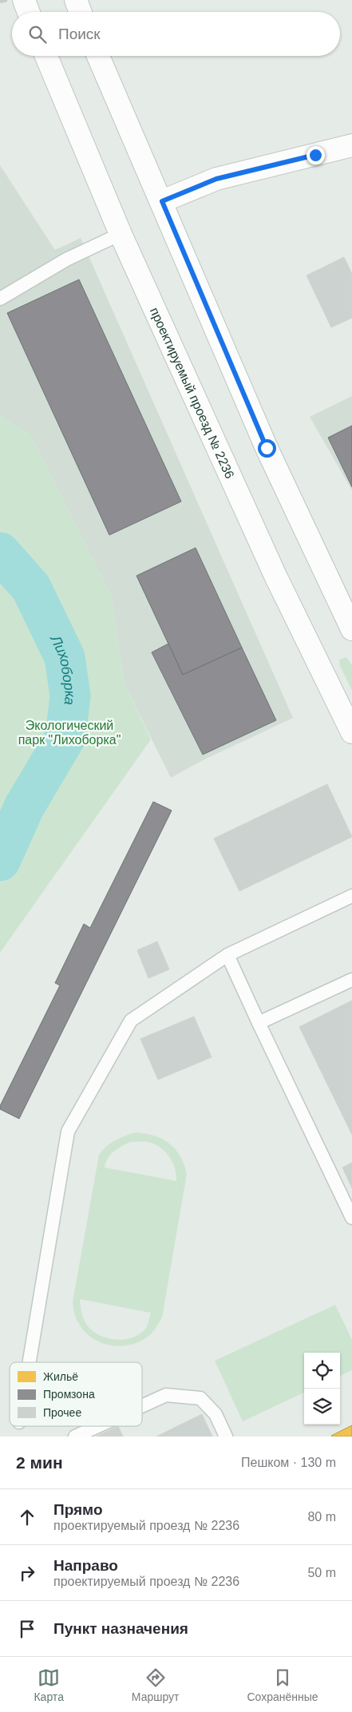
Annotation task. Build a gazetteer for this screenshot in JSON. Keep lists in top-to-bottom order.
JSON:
{
  "streets": {
    "main road": ["проектируемый проезд № 2236"]
  },
  "water": ["Лихоборка"],
  "parks": ["Экологический парк \"Лихоборка\""],
  "legend": ["Жильё", "Промзона", "Прочее"],
  "page": {
    "search": "Поиск",
    "heading": ["2 мин", "Пешком · 130 m"],
    "list": [
      ["Прямо", "проектируемый проезд № 2236", "80 m"],
      ["Направо", "проектируемый проезд № 2236", "50 m"],
      "Пункт назначения"
    ],
    "nav": ["Карта", "Маршрут", "Сохранённые"]
  }
}
